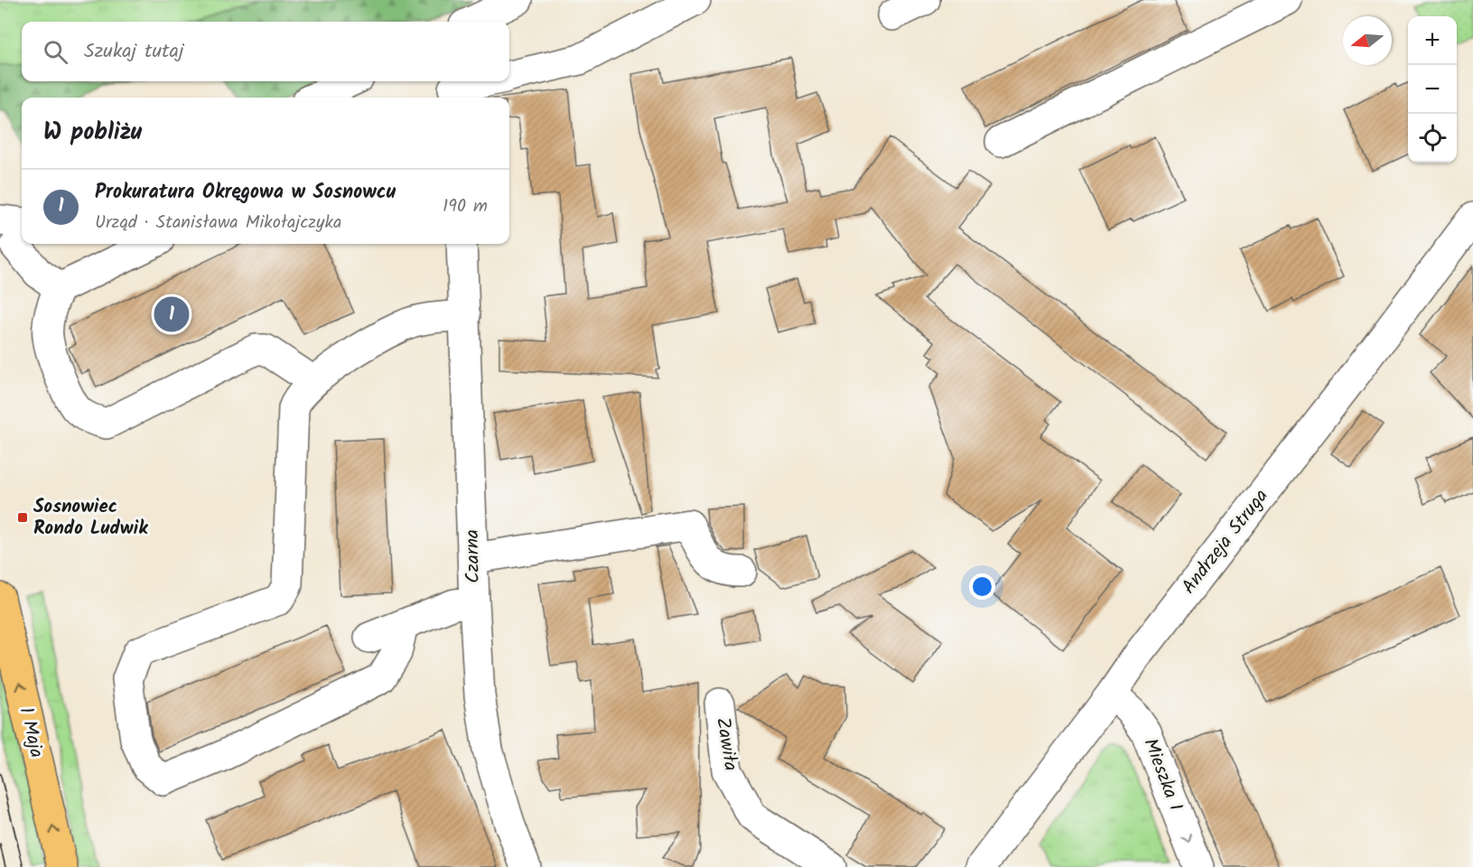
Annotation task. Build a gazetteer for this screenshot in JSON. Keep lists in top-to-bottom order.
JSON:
{
  "streets": {
    "main road": ["1 Maja"],
    "street": [
      "Andrzeja Struga",
      "Czarna",
      "Zawiła",
      "Mieszka I"
    ]
  },
  "crossings": [
    ["Andrzeja Struga", "Mieszka I"]
  ],
  "one_way": ["1 Maja", "Mieszka I"],
  "places": {
    "transit": ["Sosnowiec Rondo Ludwik"]
  },
  "north": "left",
  "page": {
    "map_buttons": ["+", "−"],
    "search": "Szukaj tutaj",
    "heading": "W pobliżu",
    "list": [
      {
        "mark": "1",
        "name": "Prokuratura Okręgowa w Sosnowcu",
        "note": "Urząd · Stanisława Mikołajczyka",
        "value": "190 m"
      }
    ],
    "pins": "1"
  }
}
